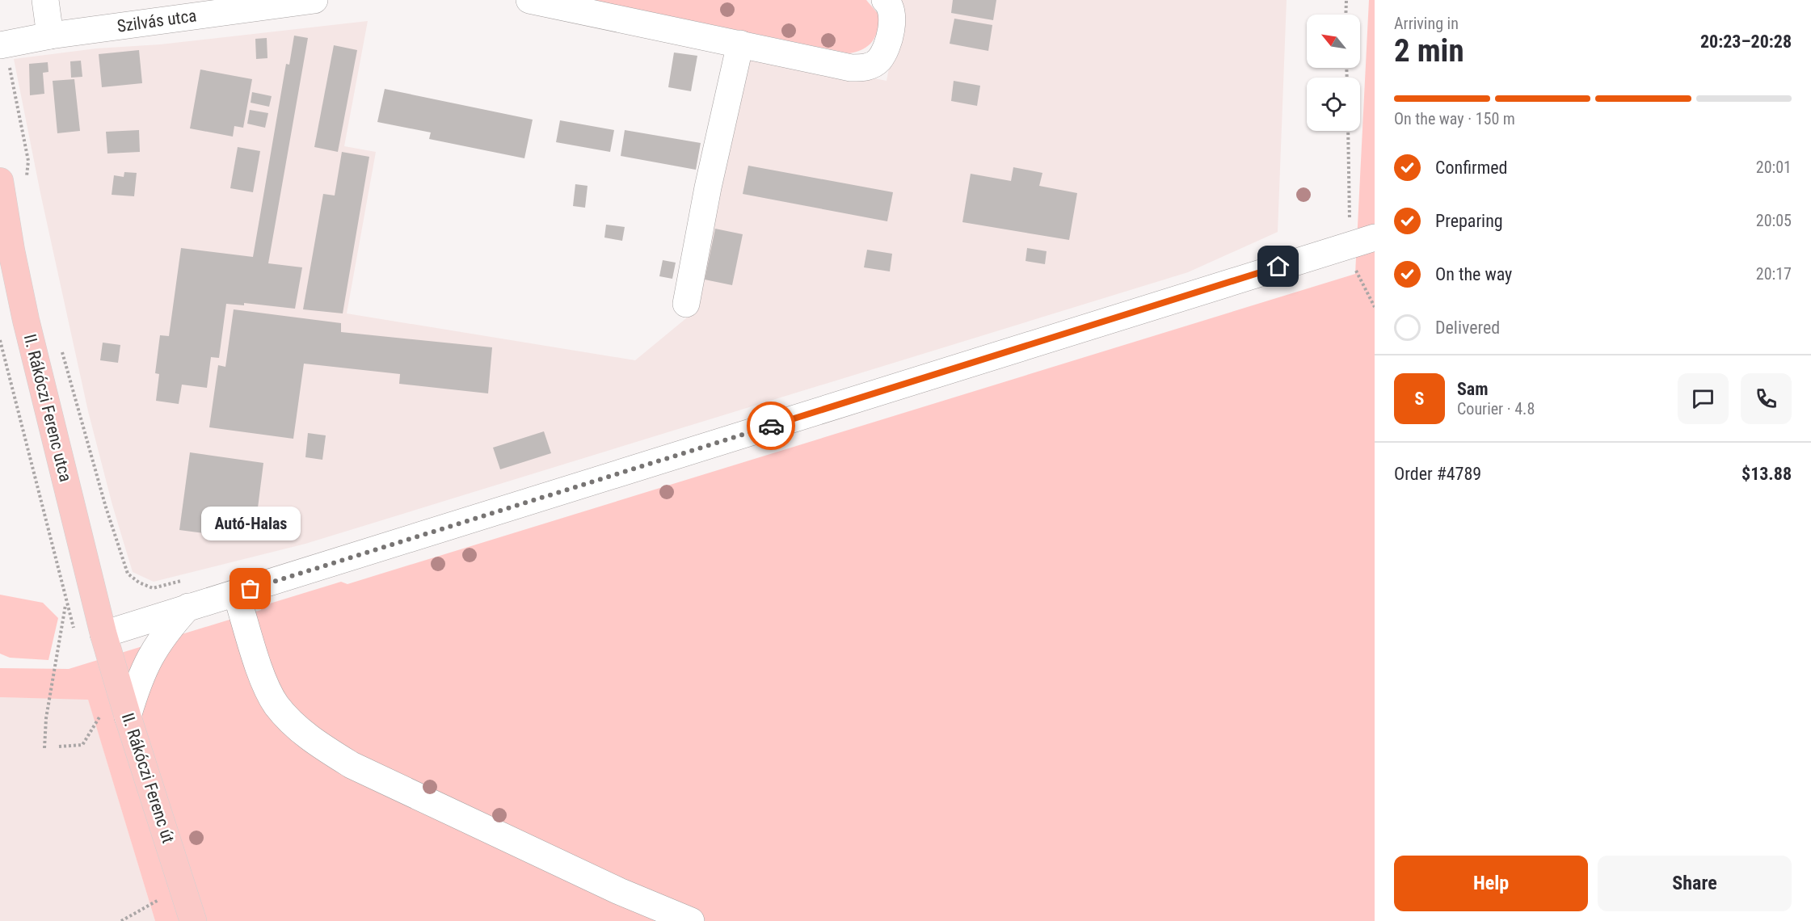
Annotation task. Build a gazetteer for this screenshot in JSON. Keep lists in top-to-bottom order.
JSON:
{
  "streets": {
    "main road": ["II. Rákóczi Ferenc utca", "II. Rákóczi Ferenc út"],
    "street": ["Szilvás utca"]
  },
  "crossings": [
    ["II. Rákóczi Ferenc utca", "II. Rákóczi Ferenc út"]
  ],
  "places": ["Autó-Halas"],
  "north": "top left",
  "page": {
    "heading": ["2 min", "Arriving in", "20:23–20:28"],
    "panel": [
      "Sam",
      "Courier · 4.8",
      "Order #4789",
      "$13.88"
    ],
    "bar": "On the way · 150 m",
    "list": [
      ["Confirmed", "20:01"],
      ["Preparing", "20:05"],
      ["On the way", "20:17"],
      "Delivered"
    ],
    "round": "S",
    "bubble": "Autó-Halas",
    "buttons": ["Help", "Share"]
  }
}
